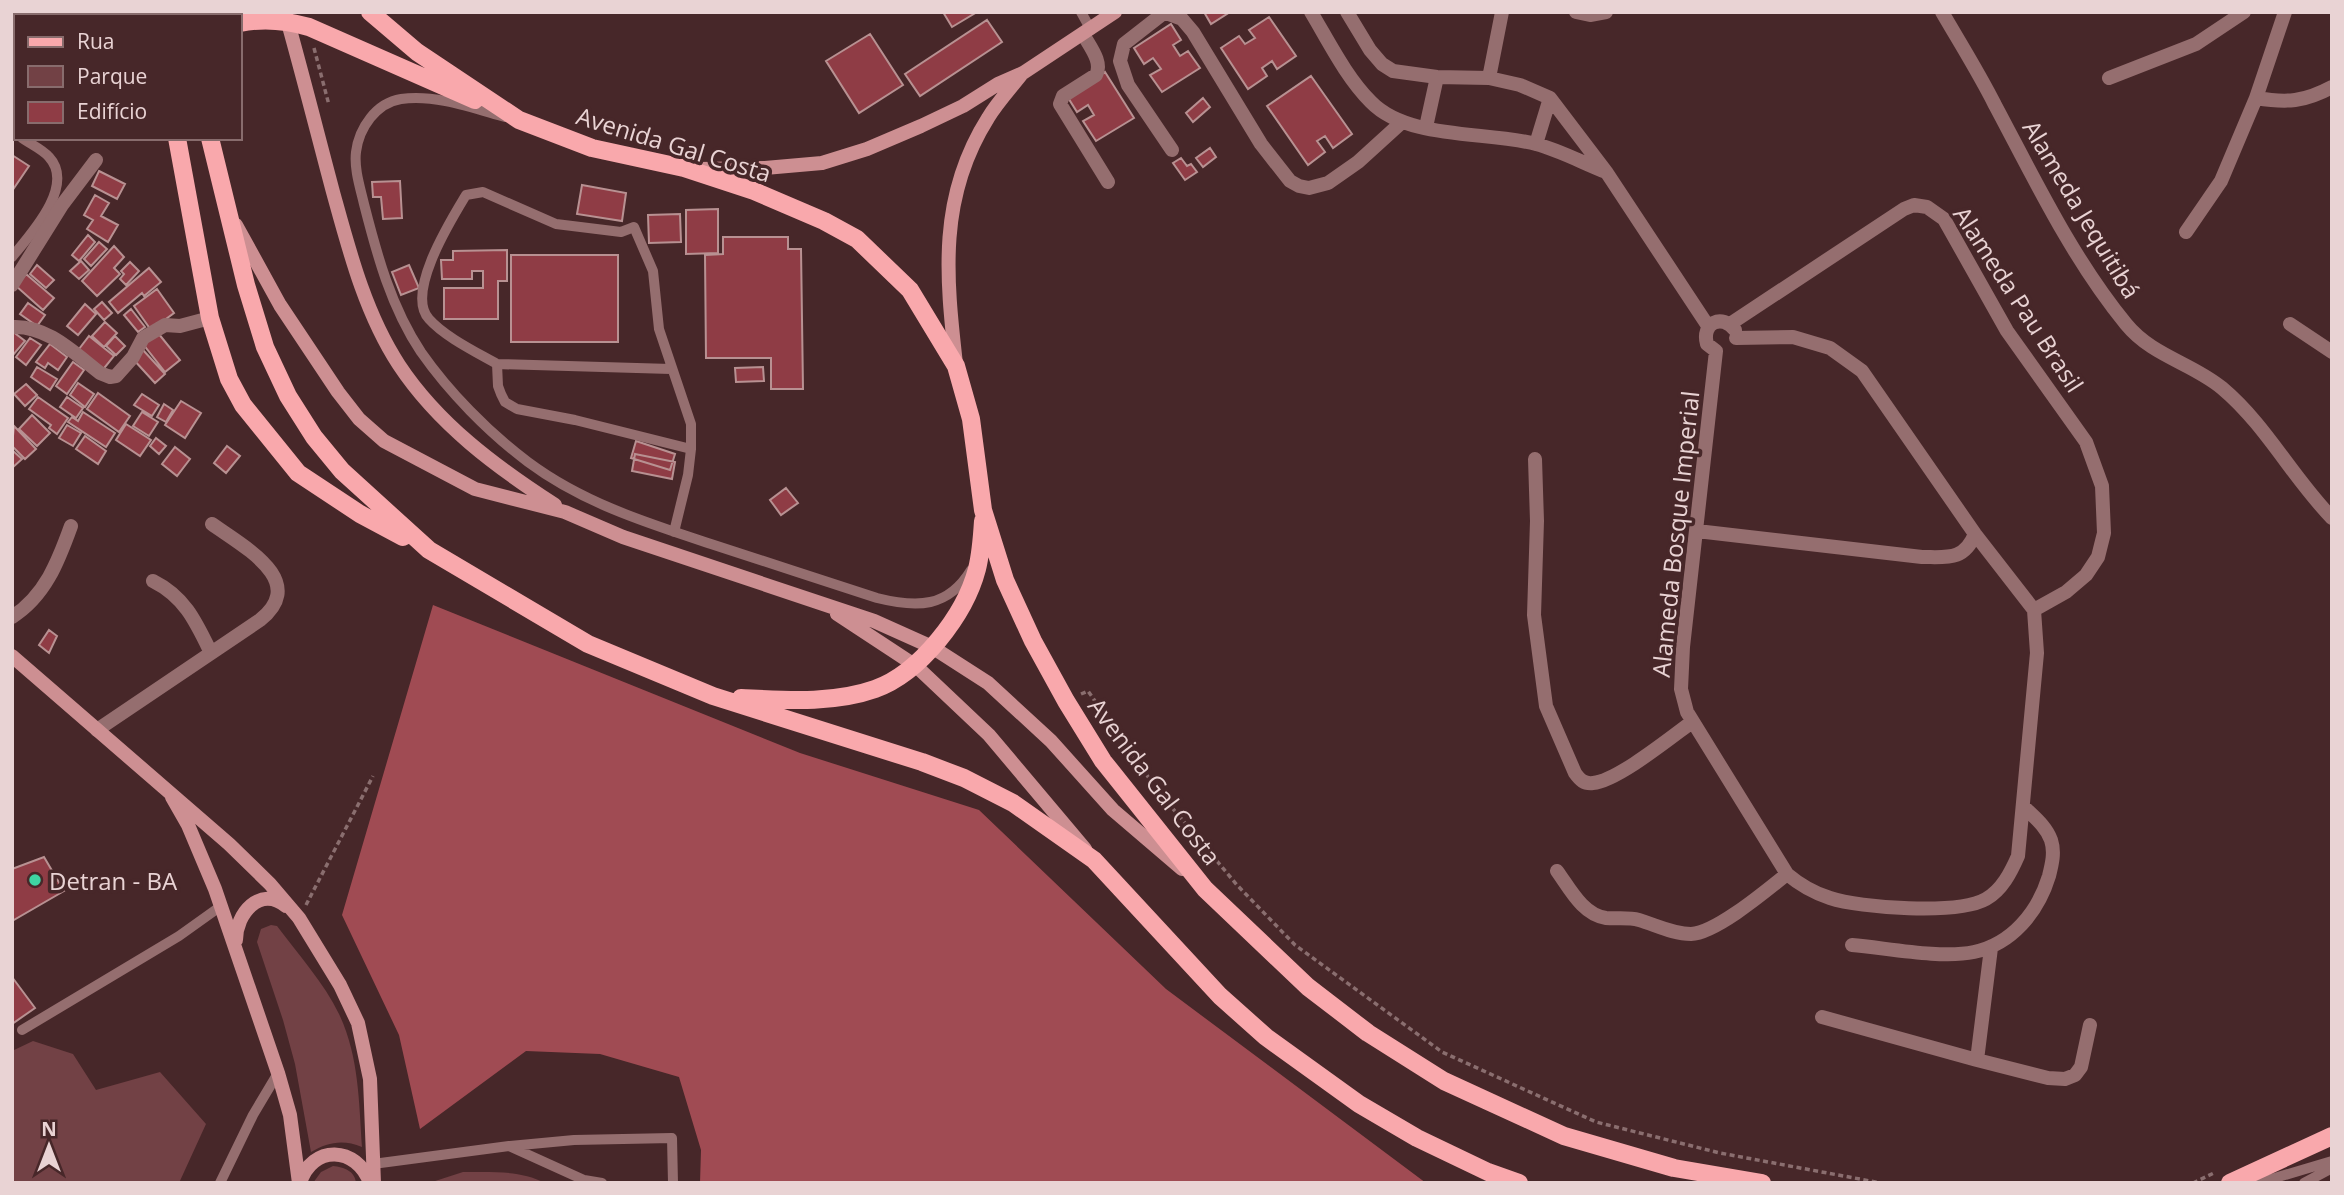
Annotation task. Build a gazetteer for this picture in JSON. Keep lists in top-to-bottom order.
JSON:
{
  "streets": {
    "main road": ["Avenida Gal Costa"],
    "street": ["Alameda Jequitibá", "Alameda Pau Brasil", "Alameda Bosque Imperial"]
  },
  "crossings": [
    ["Alameda Pau Brasil", "Alameda Bosque Imperial"]
  ],
  "places": ["Detran - BA"],
  "legend": ["Rua", "Parque", "Edifício"],
  "north": "top"
}
